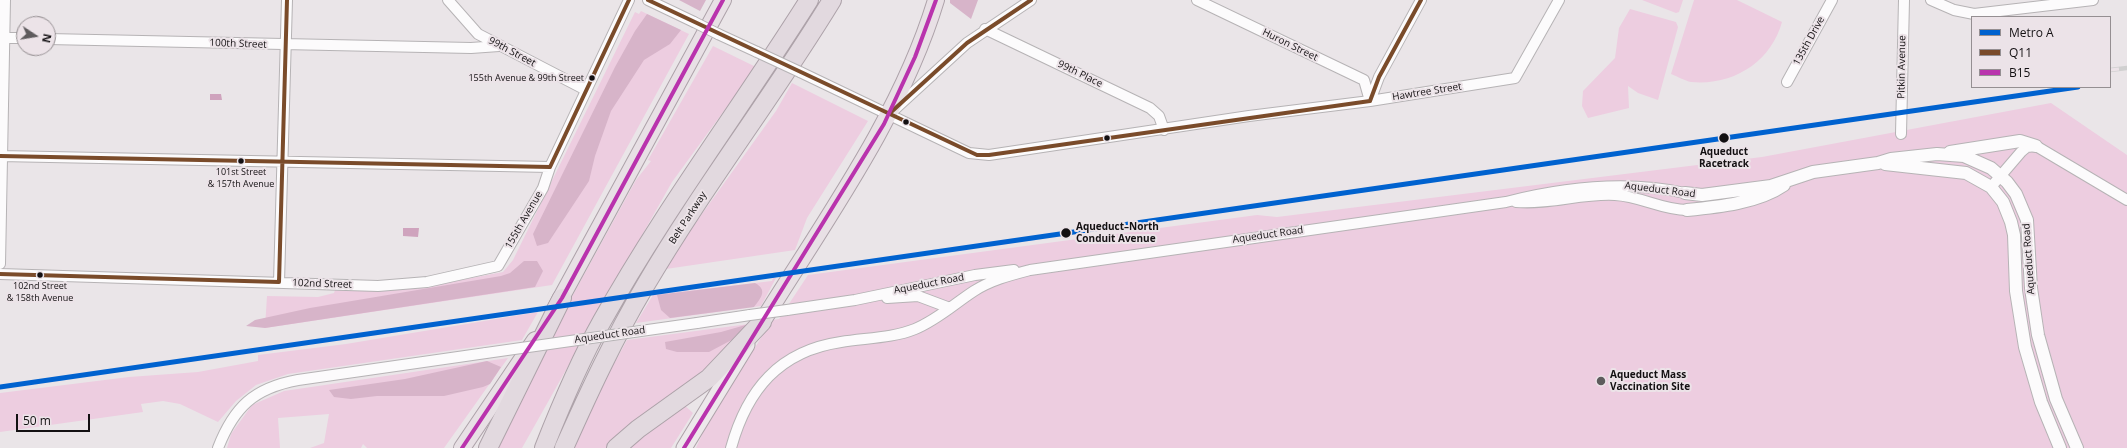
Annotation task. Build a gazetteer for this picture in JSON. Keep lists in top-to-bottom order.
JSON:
{
  "streets": {
    "highway": ["Belt Parkway"],
    "street": [
      "135th Drive",
      "100th Street",
      "Huron Street",
      "99th Street",
      "Pitkin Avenue",
      "99th Place",
      "Hawtree Street",
      "Aqueduct Road",
      "155th Avenue",
      "102nd Street"
    ]
  },
  "crossings": [
    ["100th Street", "99th Street"],
    ["Huron Street", "Hawtree Street"],
    ["99th Street", "155th Avenue"],
    ["99th Place", "Hawtree Street"],
    ["155th Avenue", "102nd Street"]
  ],
  "places": [
    "155th Avenue & 99th Street",
    "Aqueduct Racetrack",
    "101st Street & 157th Avenue",
    "Aqueduct–North Conduit Avenue",
    "102nd Street & 158th Avenue",
    "Aqueduct Mass Vaccination Site"
  ],
  "lines": ["transit line Q11", "transit line B15", "metro line A"],
  "legend": ["Metro A", "Q11", "B15"],
  "scale_bar": "50 m",
  "north": "right"
}
